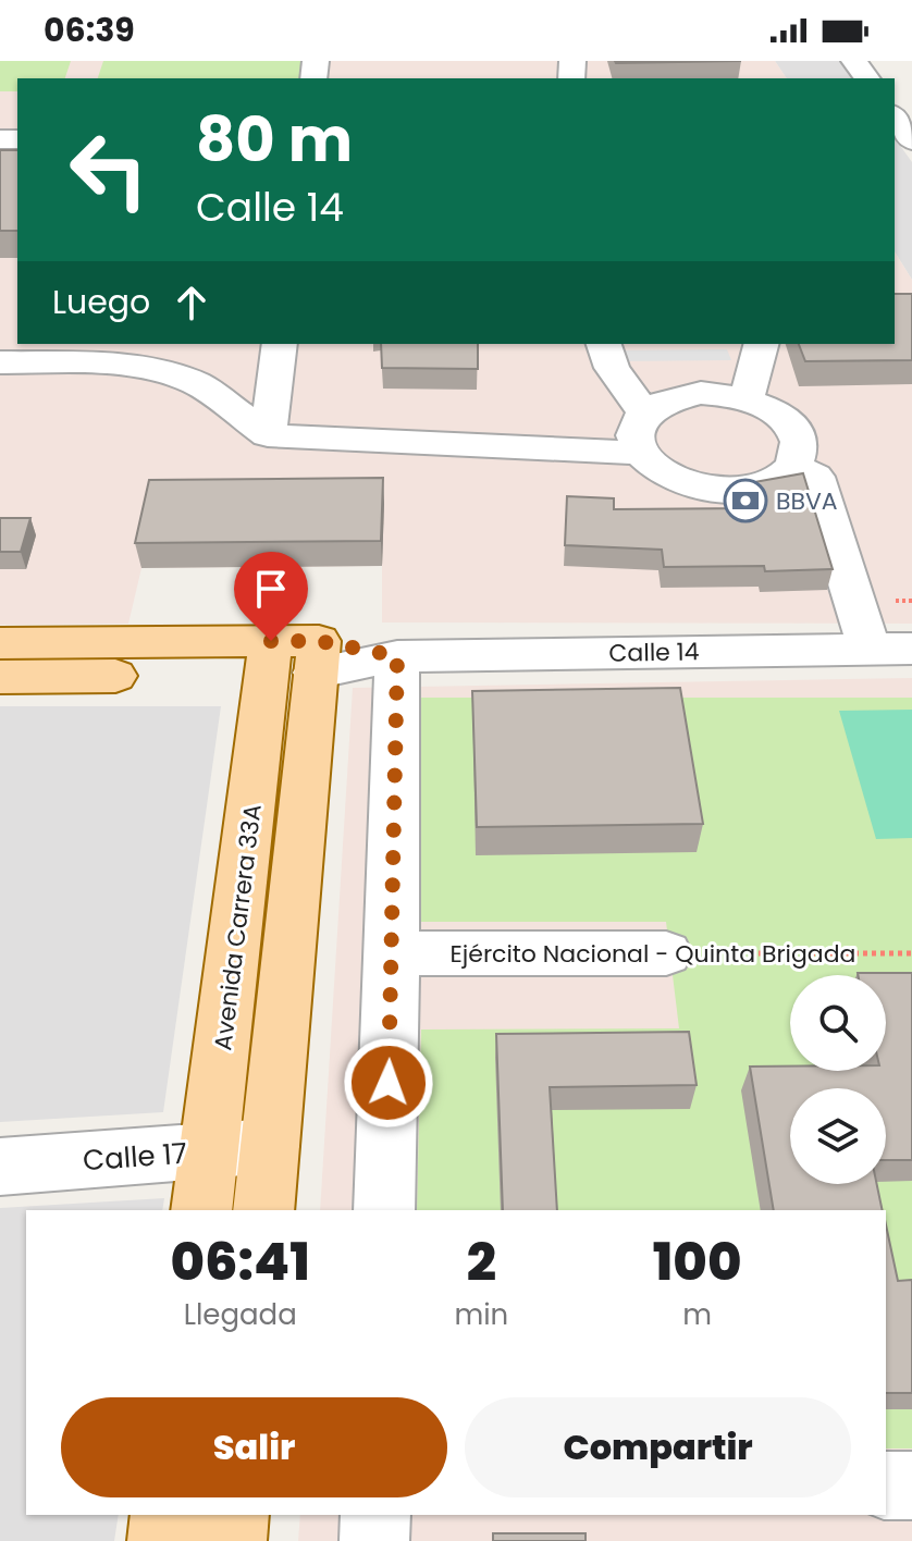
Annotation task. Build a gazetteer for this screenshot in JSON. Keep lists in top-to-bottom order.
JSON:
{
  "streets": {
    "main road": ["Avenida Carrera 33A"],
    "street": ["Calle 14", "Ejército Nacional - Quinta Brigada", "Calle 17"]
  },
  "crossings": [
    ["Calle 14", "Avenida Carrera 33A"],
    ["Avenida Carrera 33A", "Calle 17"]
  ],
  "places": {
    "bank": ["BBVA"]
  },
  "page": {
    "status": "06:39",
    "turn": ["80 m", "Calle 14"],
    "then": "Luego",
    "eta": [
      "06:41",
      "Llegada",
      "2",
      "min",
      "100",
      "m"
    ],
    "buttons": ["Salir", "Compartir"]
  }
}
